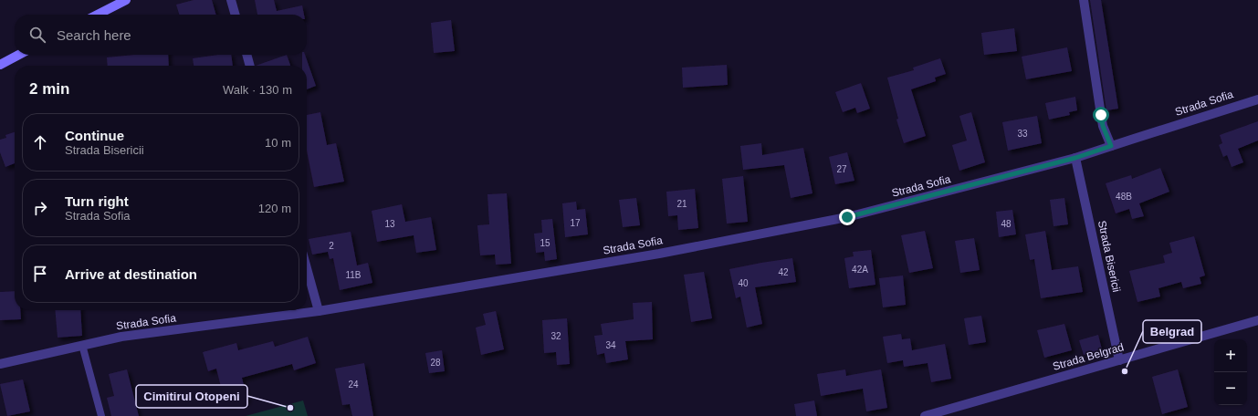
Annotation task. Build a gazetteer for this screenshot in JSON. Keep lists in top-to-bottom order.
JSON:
{
  "streets": {
    "street": ["Strada Sofia", "Strada Bisericii", "Strada Belgrad"]
  },
  "crossings": [
    ["Strada Sofia", "Strada Bisericii"],
    ["Strada Bisericii", "Strada Belgrad"]
  ],
  "places": ["Belgrad", "Cimitirul Otopeni"],
  "house_numbers": [
    "33",
    "27",
    "48B",
    "21",
    "17",
    "13",
    "48",
    "15",
    "2",
    "42A",
    "42",
    "11B",
    "40",
    "32",
    "34",
    "28",
    "24"
  ],
  "page": {
    "search": "Search here",
    "heading": ["2 min", "Walk · 130 m"],
    "list": [
      ["Continue", "Strada Bisericii", "10 m"],
      ["Turn right", "Strada Sofia", "120 m"],
      "Arrive at destination"
    ],
    "map_buttons": ["+", "−"]
  }
}
